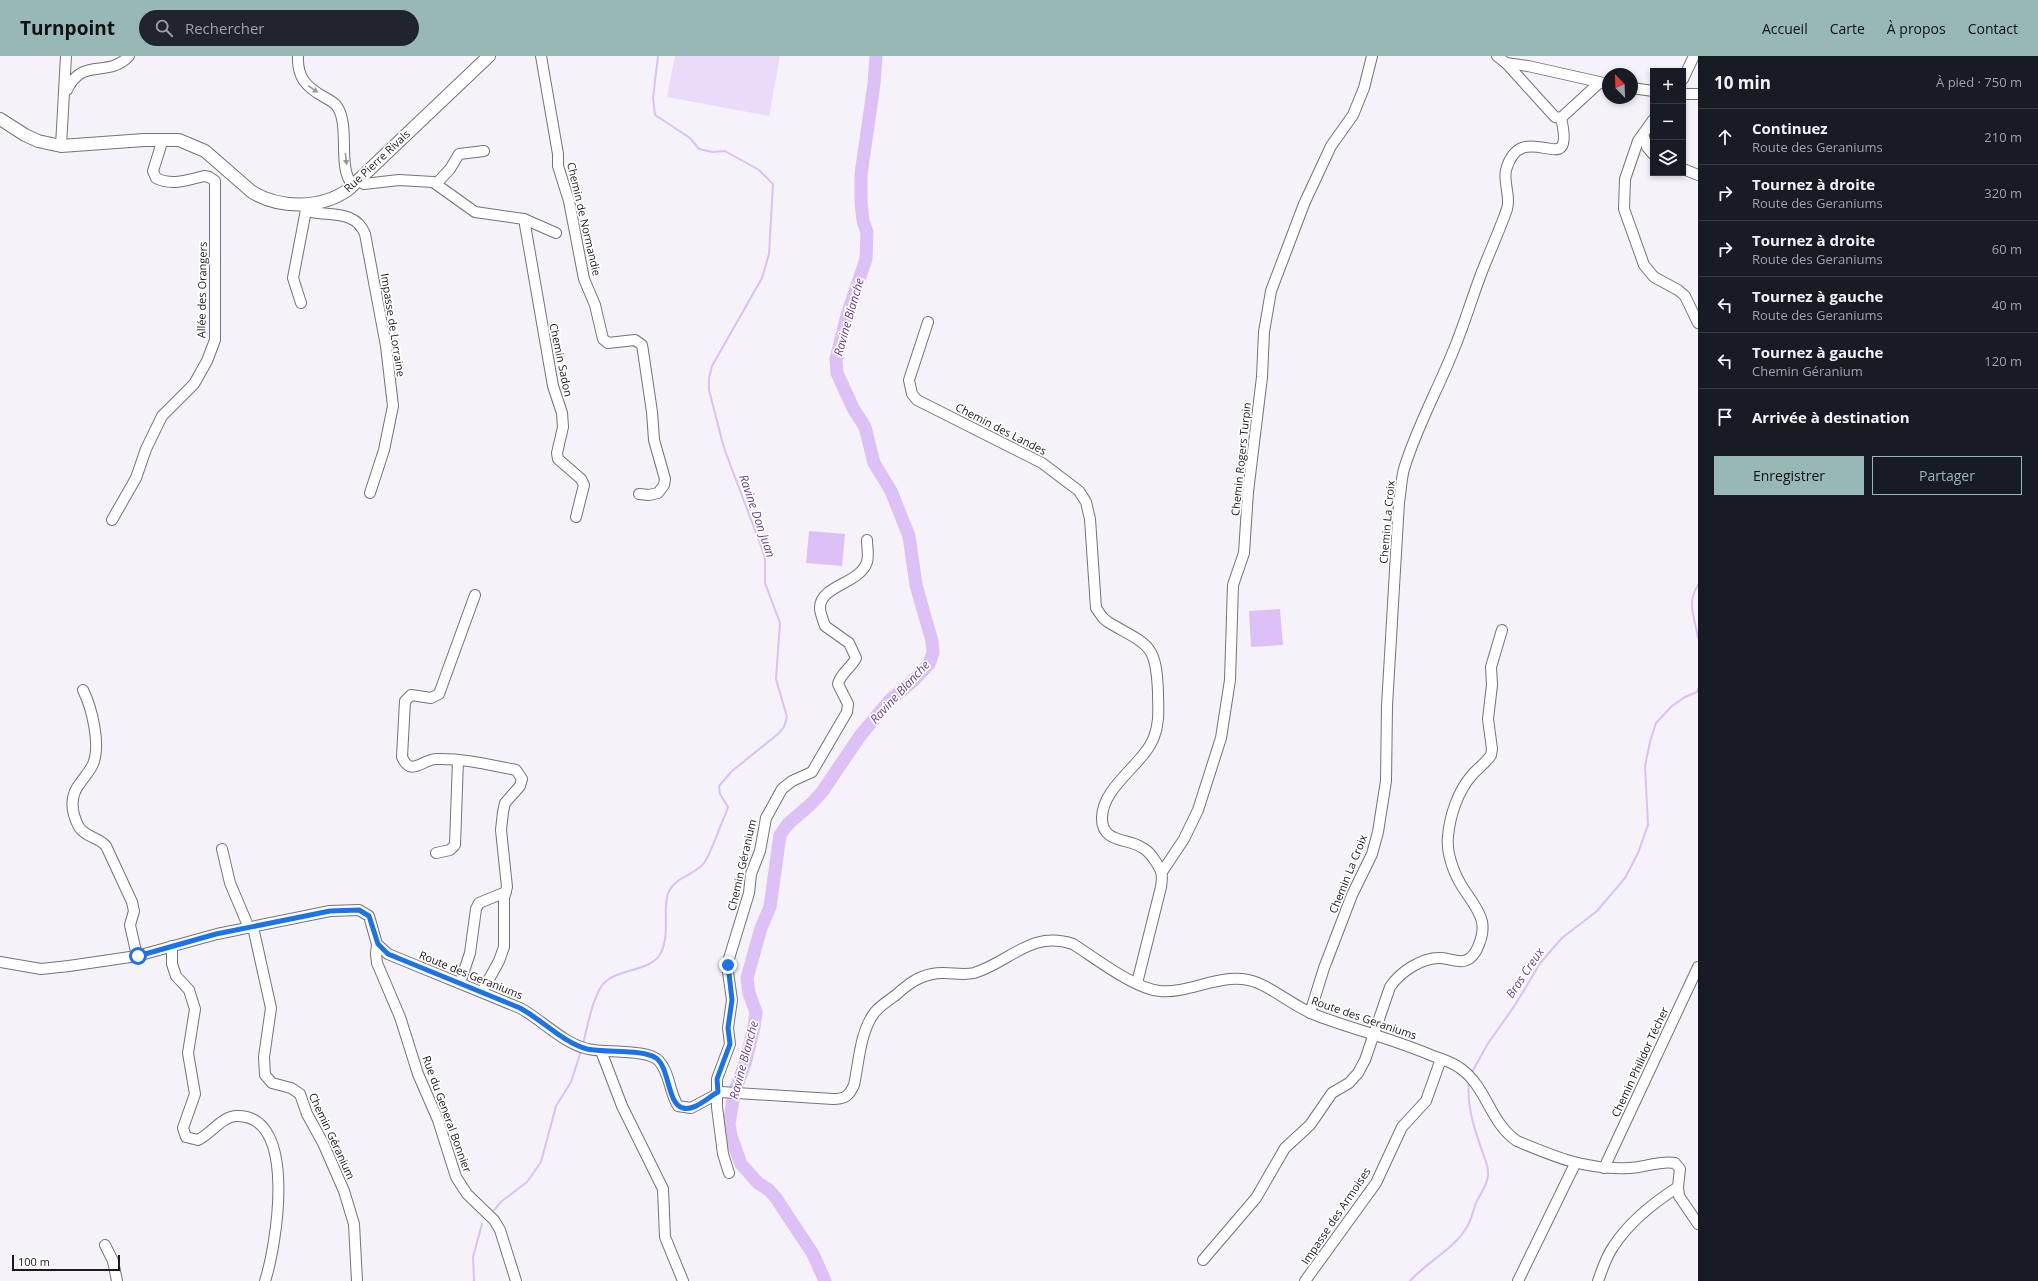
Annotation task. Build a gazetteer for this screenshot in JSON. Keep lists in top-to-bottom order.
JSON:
{
  "streets": {
    "main road": ["Rue Pierre Rivals"],
    "street": [
      "Chemin de Normandie",
      "Allée des Orangers",
      "Impasse de Lorraine",
      "Chemin Sadon",
      "Chemin des Landes",
      "Chemin Rogers Turpin",
      "Chemin La Croix",
      "Chemin Géranium",
      "Route des Geraniums",
      "Chemin Philidor Técher",
      "Rue du General Bonnier",
      "Impasse des Armoises"
    ]
  },
  "crossings": [
    ["Rue Pierre Rivals", "Allée des Orangers"],
    ["Rue Pierre Rivals", "Impasse de Lorraine"],
    ["Chemin des Landes", "Chemin Rogers Turpin"],
    ["Chemin La Croix", "Route des Geraniums"],
    ["Chemin Géranium", "Route des Geraniums"],
    ["Route des Geraniums", "Chemin Philidor Técher"],
    ["Route des Geraniums", "Rue du General Bonnier"],
    ["Route des Geraniums", "Impasse des Armoises"]
  ],
  "water": ["Ravine Blanche", "Ravine Don Juan", "Bras Creux"],
  "scale_bar": "100 m",
  "north": "top left",
  "page": {
    "header": "Turnpoint",
    "search": "Rechercher",
    "nav": [
      "Accueil",
      "Carte",
      "À propos",
      "Contact"
    ],
    "heading": ["10 min", "À pied · 750 m"],
    "map_buttons": ["+", "−"],
    "list": [
      ["Continuez", "Route des Geraniums", "210 m"],
      ["Tournez à droite", "Route des Geraniums", "320 m"],
      ["Tournez à droite", "Route des Geraniums", "60 m"],
      ["Tournez à gauche", "Route des Geraniums", "40 m"],
      ["Tournez à gauche", "Chemin Géranium", "120 m"],
      "Arrivée à destination"
    ],
    "buttons": ["Enregistrer", "Partager"],
    "scale": "100 m"
  }
}
